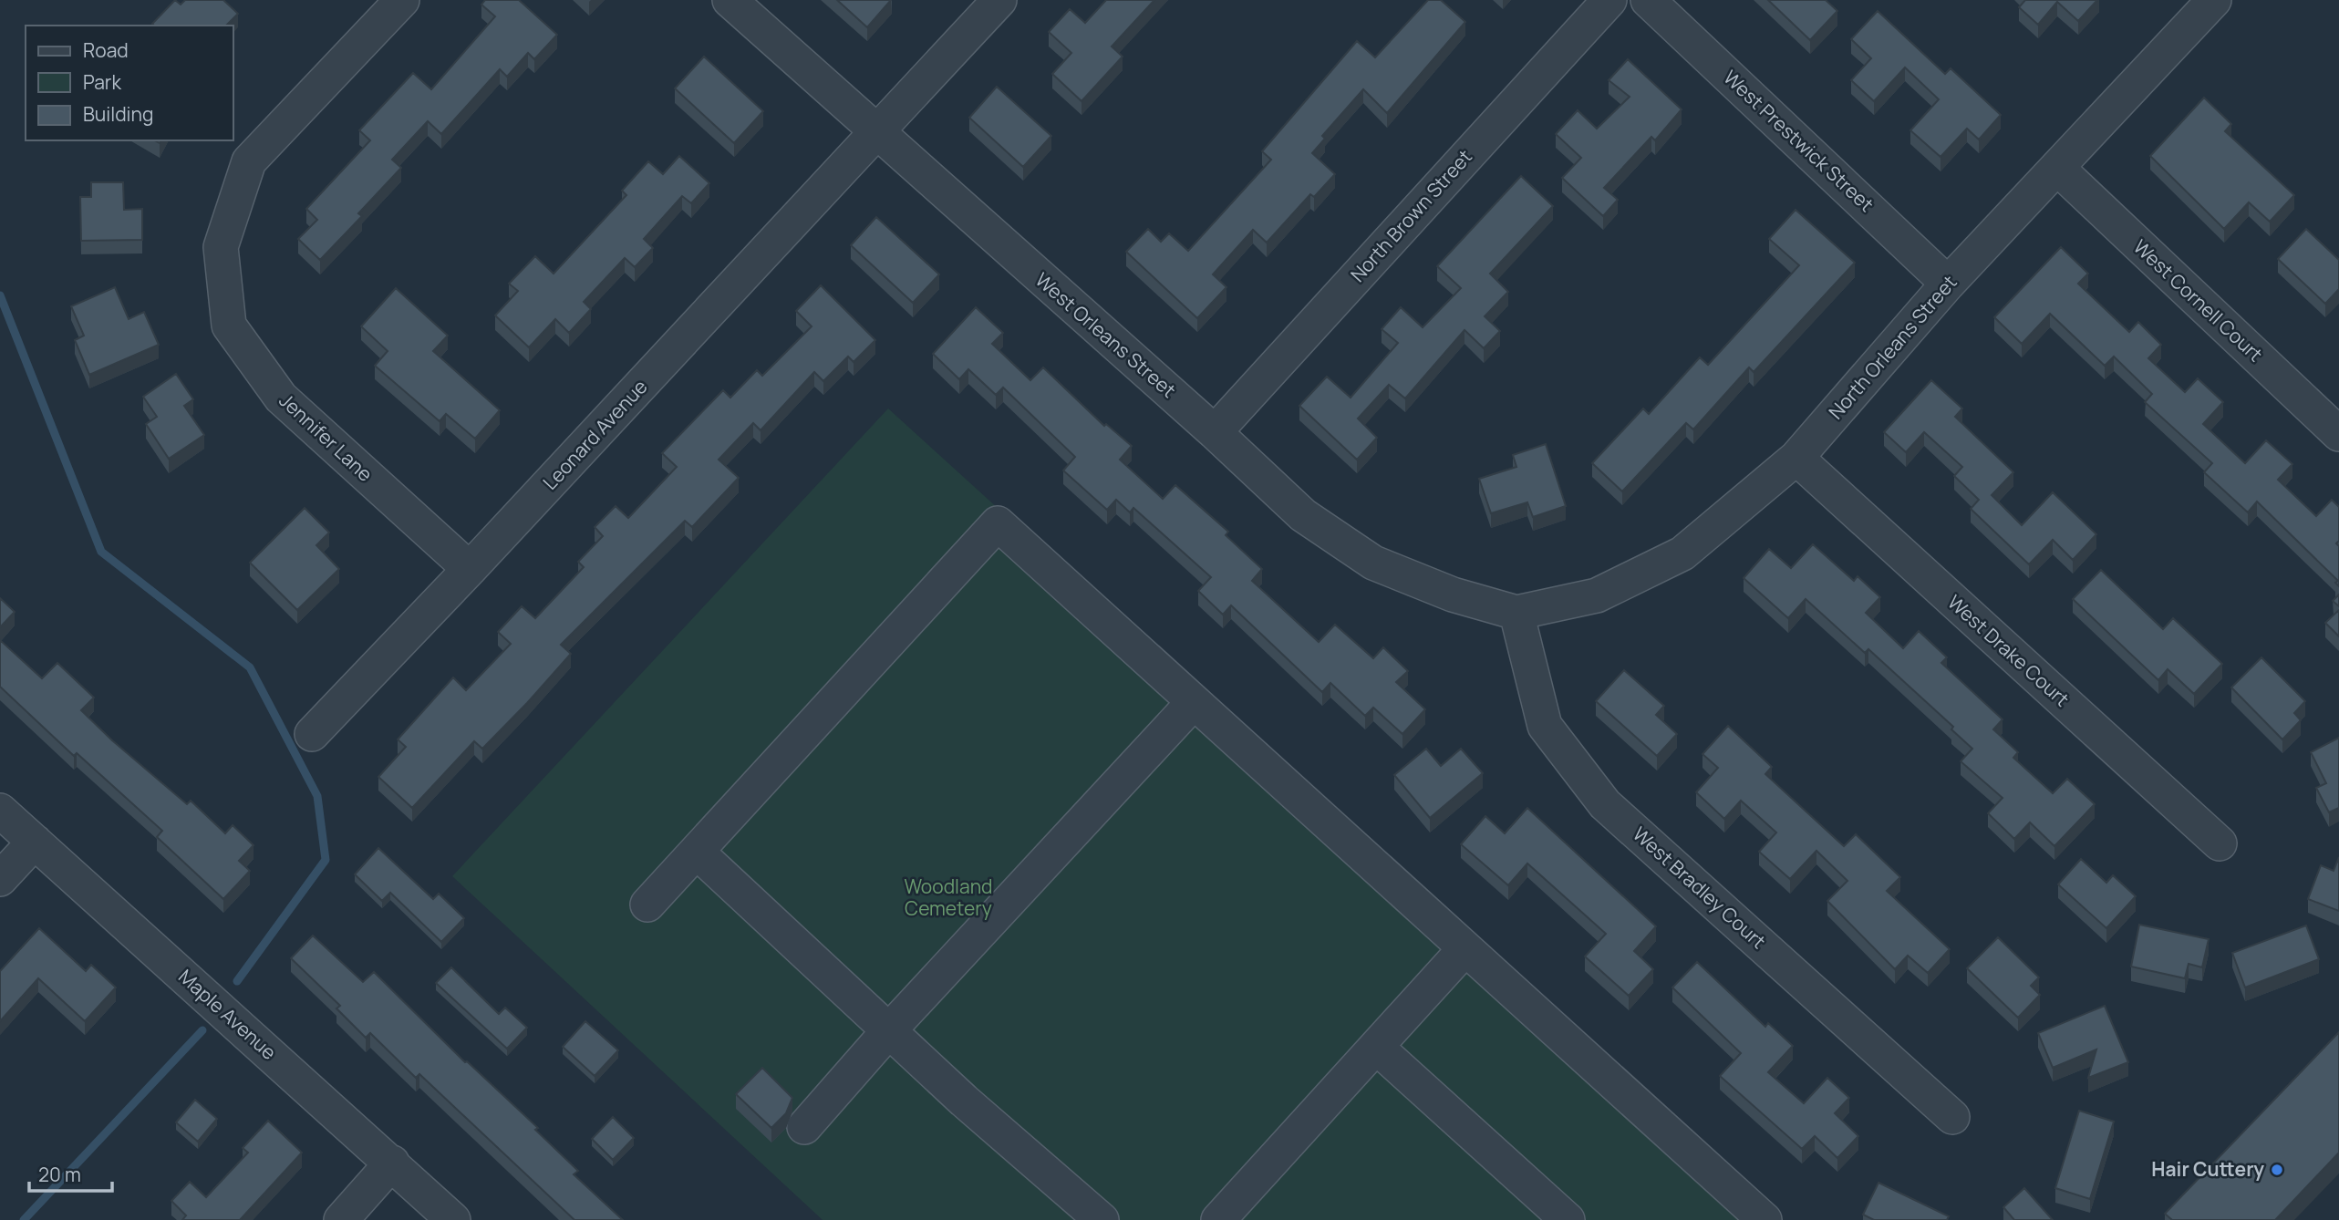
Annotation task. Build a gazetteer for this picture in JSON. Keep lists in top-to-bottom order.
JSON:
{
  "streets": {
    "street": [
      "West Prestwick Street",
      "North Brown Street",
      "West Cornell Court",
      "West Orleans Street",
      "North Orleans Street",
      "Leonard Avenue",
      "Jennifer Lane",
      "West Drake Court",
      "West Bradley Court",
      "Maple Avenue"
    ]
  },
  "crossings": [
    ["West Prestwick Street", "North Orleans Street"],
    ["North Brown Street", "West Orleans Street"],
    ["West Cornell Court", "North Orleans Street"],
    ["West Orleans Street", "North Orleans Street"],
    ["West Orleans Street", "Leonard Avenue"],
    ["West Orleans Street", "West Bradley Court"],
    ["North Orleans Street", "West Drake Court"],
    ["North Orleans Street", "West Bradley Court"],
    ["Leonard Avenue", "Jennifer Lane"]
  ],
  "parks": ["Woodland Cemetery"],
  "places": ["Hair Cuttery"],
  "legend": ["Road", "Park", "Building"],
  "scale_bar": "20 m"
}
